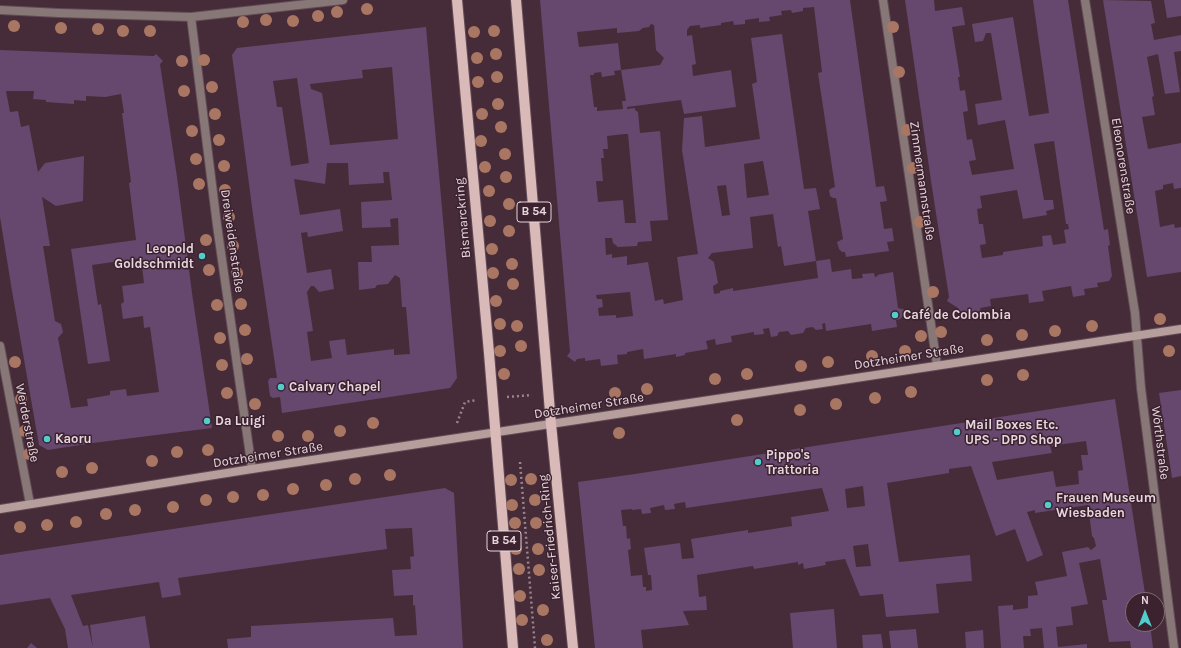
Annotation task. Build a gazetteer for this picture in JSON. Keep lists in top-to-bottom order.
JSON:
{
  "streets": {
    "main road": ["B 54", "Bismarckring", "Kaiser-Friedrich-Ring"],
    "street": [
      "Eleonorenstraße",
      "Zimmermannstraße",
      "Dreiweidenstraße",
      "Dotzheimer Straße",
      "Werderstraße",
      "Wörthstraße"
    ]
  },
  "crossings": [
    ["Eleonorenstraße", "Dotzheimer Straße"],
    ["Eleonorenstraße", "Wörthstraße"],
    ["Zimmermannstraße", "Dotzheimer Straße"],
    ["B 54", "Bismarckring"],
    ["B 54", "Dotzheimer Straße"],
    ["B 54", "Kaiser-Friedrich-Ring"],
    ["Bismarckring", "Dotzheimer Straße"],
    ["Dreiweidenstraße", "Dotzheimer Straße"],
    ["Dotzheimer Straße", "Werderstraße"],
    ["Dotzheimer Straße", "Wörthstraße"],
    ["Dotzheimer Straße", "Kaiser-Friedrich-Ring"]
  ],
  "places": [
    "Leopold Goldschmidt",
    "Café de Colombia",
    "Calvary Chapel",
    "Da Luigi",
    "Mail Boxes Etc. UPS - DPD Shop",
    "Kaoru",
    "Pippo's Trattoria",
    "Frauen Museum Wiesbaden"
  ],
  "north": "top"
}
